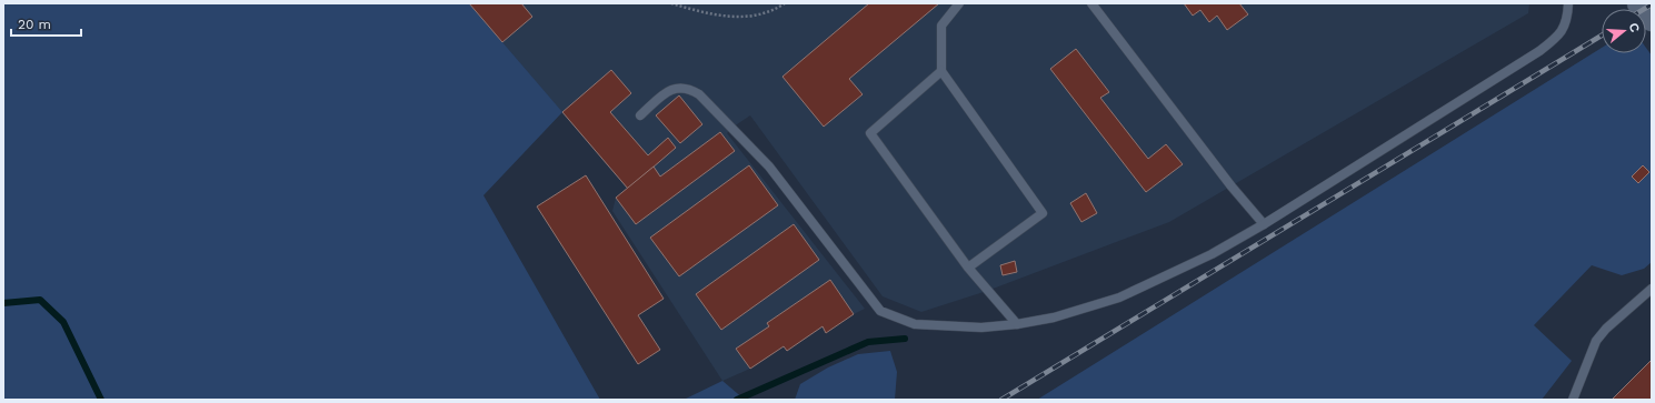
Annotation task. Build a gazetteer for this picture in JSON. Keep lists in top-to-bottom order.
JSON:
{
  "scale_bar": "20 m",
  "north": "right"
}
